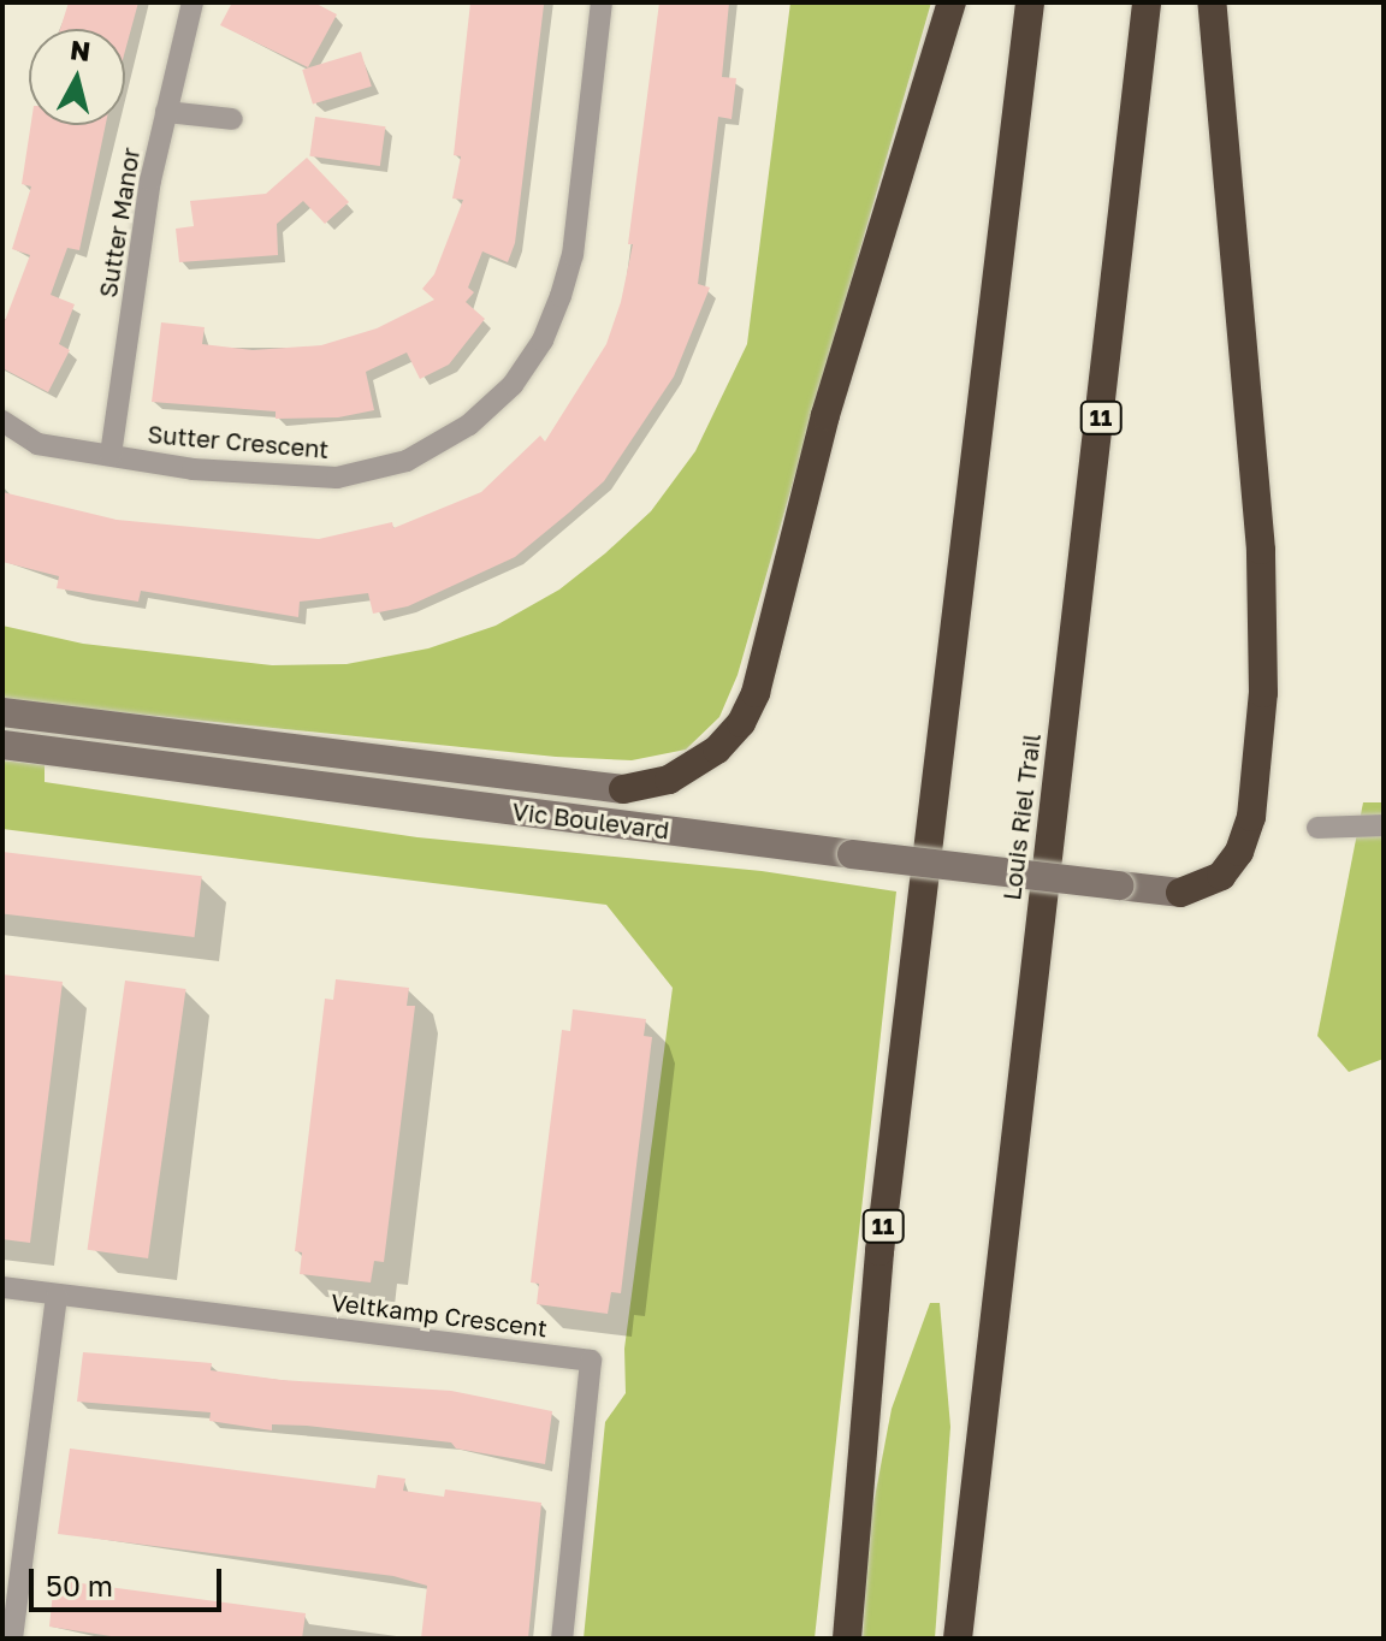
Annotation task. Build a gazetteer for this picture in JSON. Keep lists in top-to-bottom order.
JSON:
{
  "streets": {
    "highway": ["11", "Louis Riel Trail"],
    "street": [
      "Sutter Manor",
      "Sutter Crescent",
      "Vic Boulevard",
      "Veltkamp Crescent"
    ]
  },
  "crossings": [
    ["Sutter Manor", "Sutter Crescent"]
  ],
  "scale_bar": "50 m",
  "north": "top"
}
